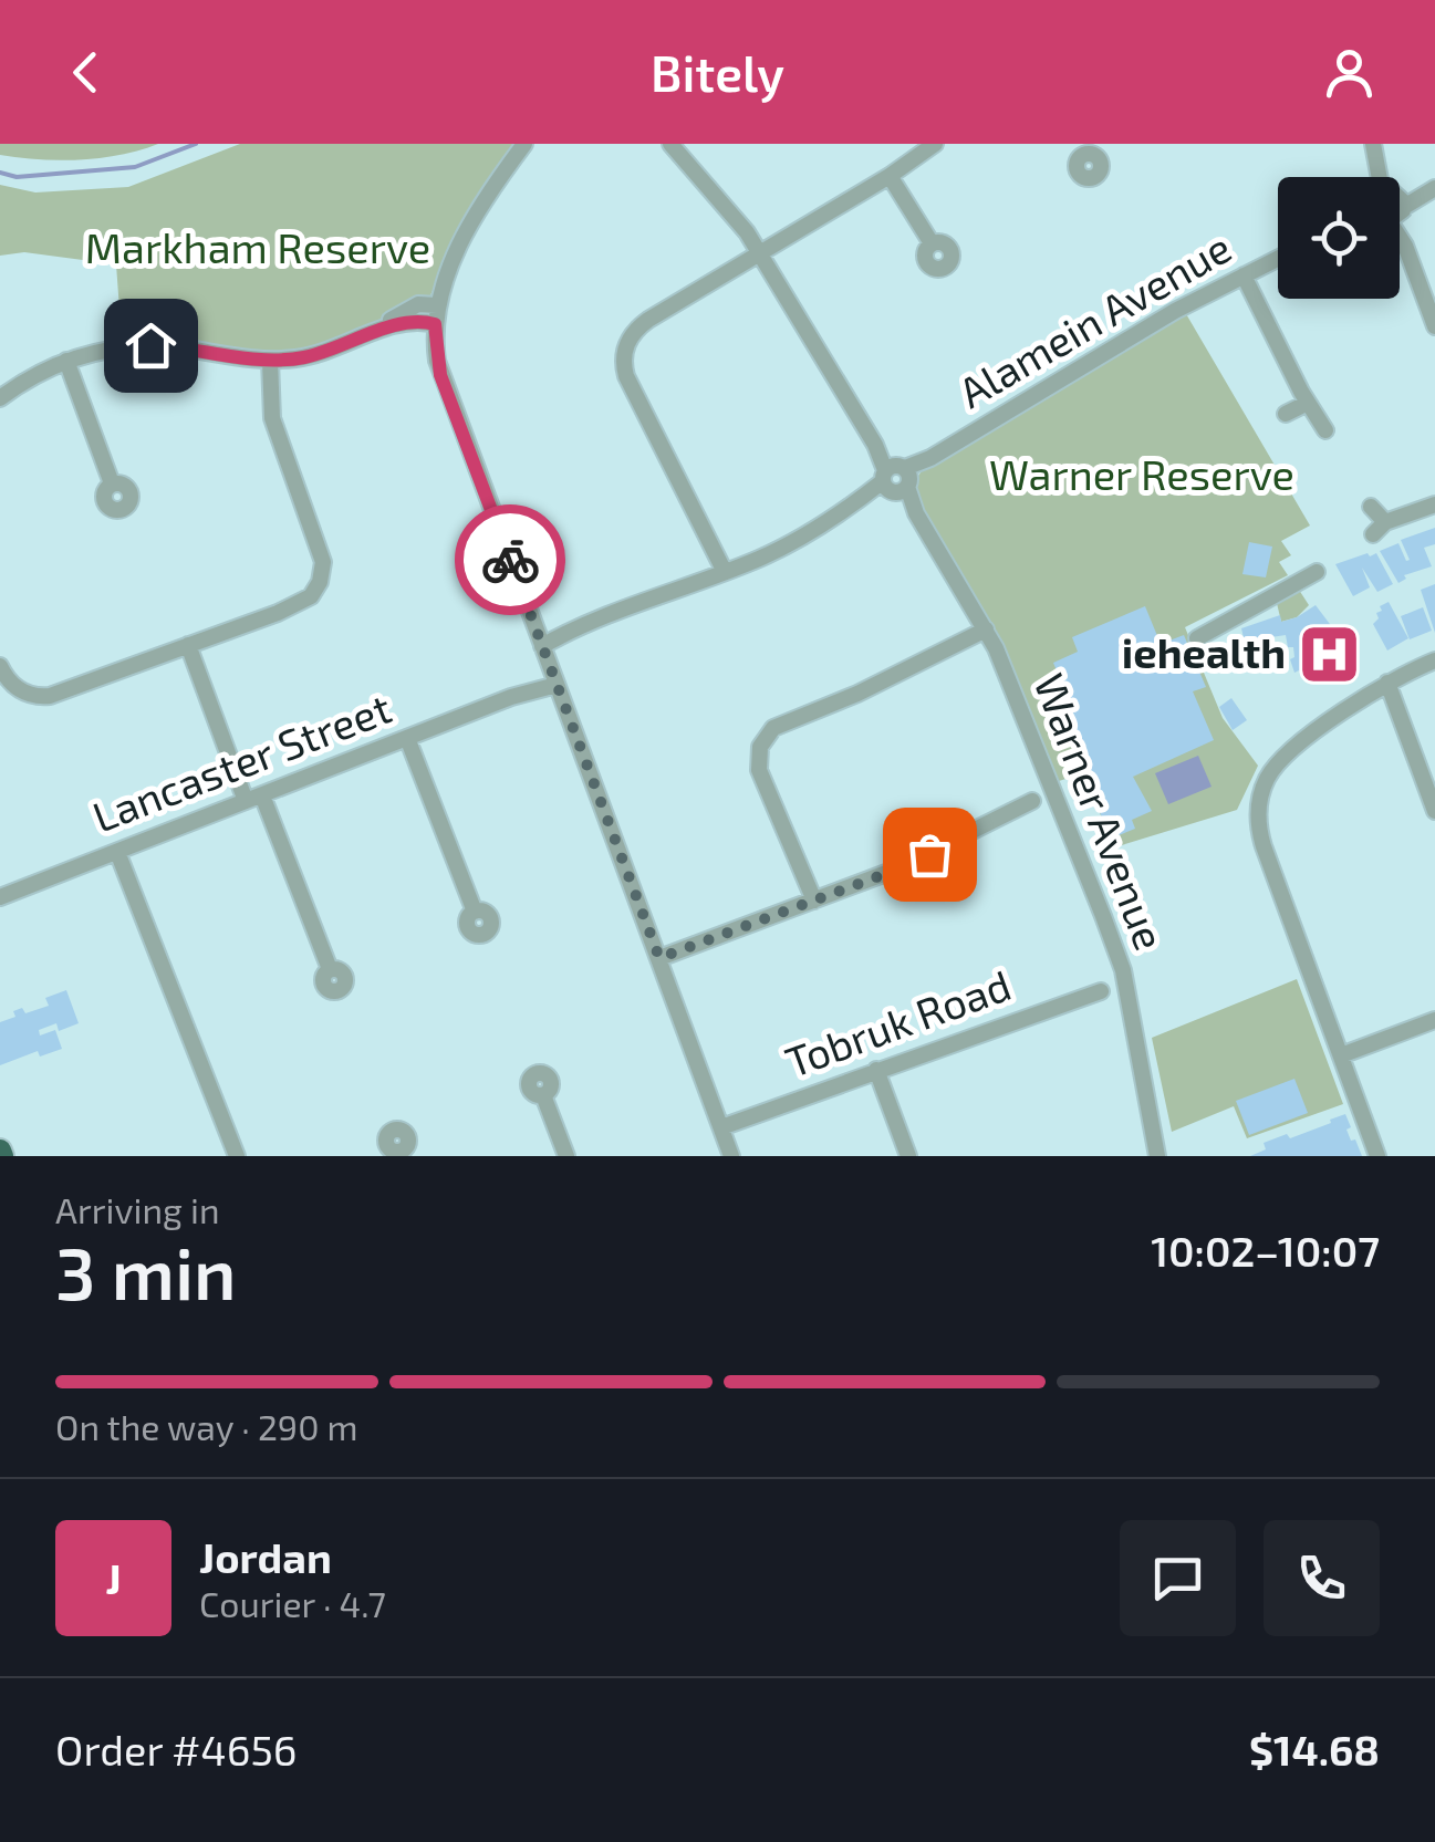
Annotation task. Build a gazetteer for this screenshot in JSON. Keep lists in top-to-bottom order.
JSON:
{
  "streets": {
    "street": [
      "Alamein Avenue",
      "Lancaster Street",
      "Warner Avenue",
      "Tobruk Road"
    ]
  },
  "crossings": [
    ["Alamein Avenue", "Warner Avenue"]
  ],
  "parks": ["Markham Reserve", "Warner Reserve"],
  "places": {
    "hospital": ["iehealth"]
  },
  "page": {
    "header": "Bitely",
    "heading": ["3 min", "Arriving in", "10:02–10:07"],
    "panel": [
      "Jordan",
      "Courier · 4.7",
      "Order #4656",
      "$14.68"
    ],
    "bar": "On the way · 290 m",
    "round": "J"
  }
}
